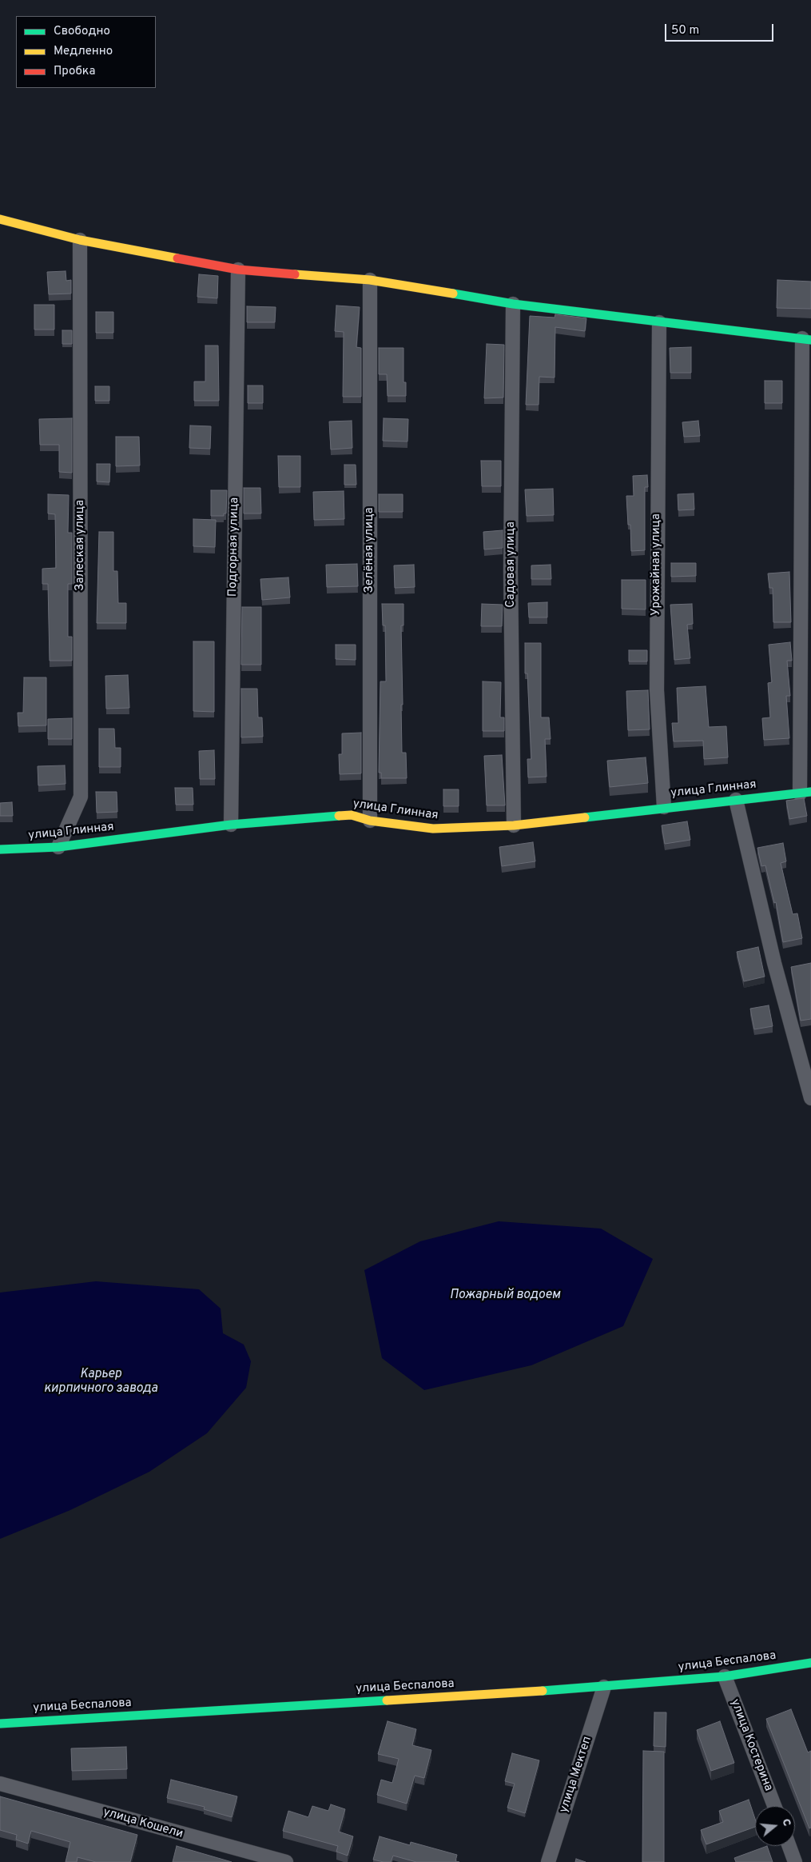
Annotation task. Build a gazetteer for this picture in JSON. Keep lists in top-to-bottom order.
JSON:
{
  "streets": {
    "street": [
      "Залеская улица",
      "Подгорная улица",
      "Зелёная улица",
      "Садовая улица",
      "Урожайная улица",
      "улица Глинная",
      "улица Беспалова",
      "улица Костерина",
      "улица Мектеп",
      "улица Кошели"
    ]
  },
  "crossings": [
    ["Залеская улица", "улица Глинная"],
    ["Подгорная улица", "улица Глинная"],
    ["Зелёная улица", "улица Глинная"],
    ["Садовая улица", "улица Глинная"],
    ["Урожайная улица", "улица Глинная"],
    ["улица Беспалова", "улица Костерина"],
    ["улица Беспалова", "улица Мектеп"]
  ],
  "water": ["Пожарный водоем", "Карьер кирпичного завода"],
  "legend": ["Свободно", "Медленно", "Пробка"],
  "scale_bar": "50 m",
  "north": "right"
}
